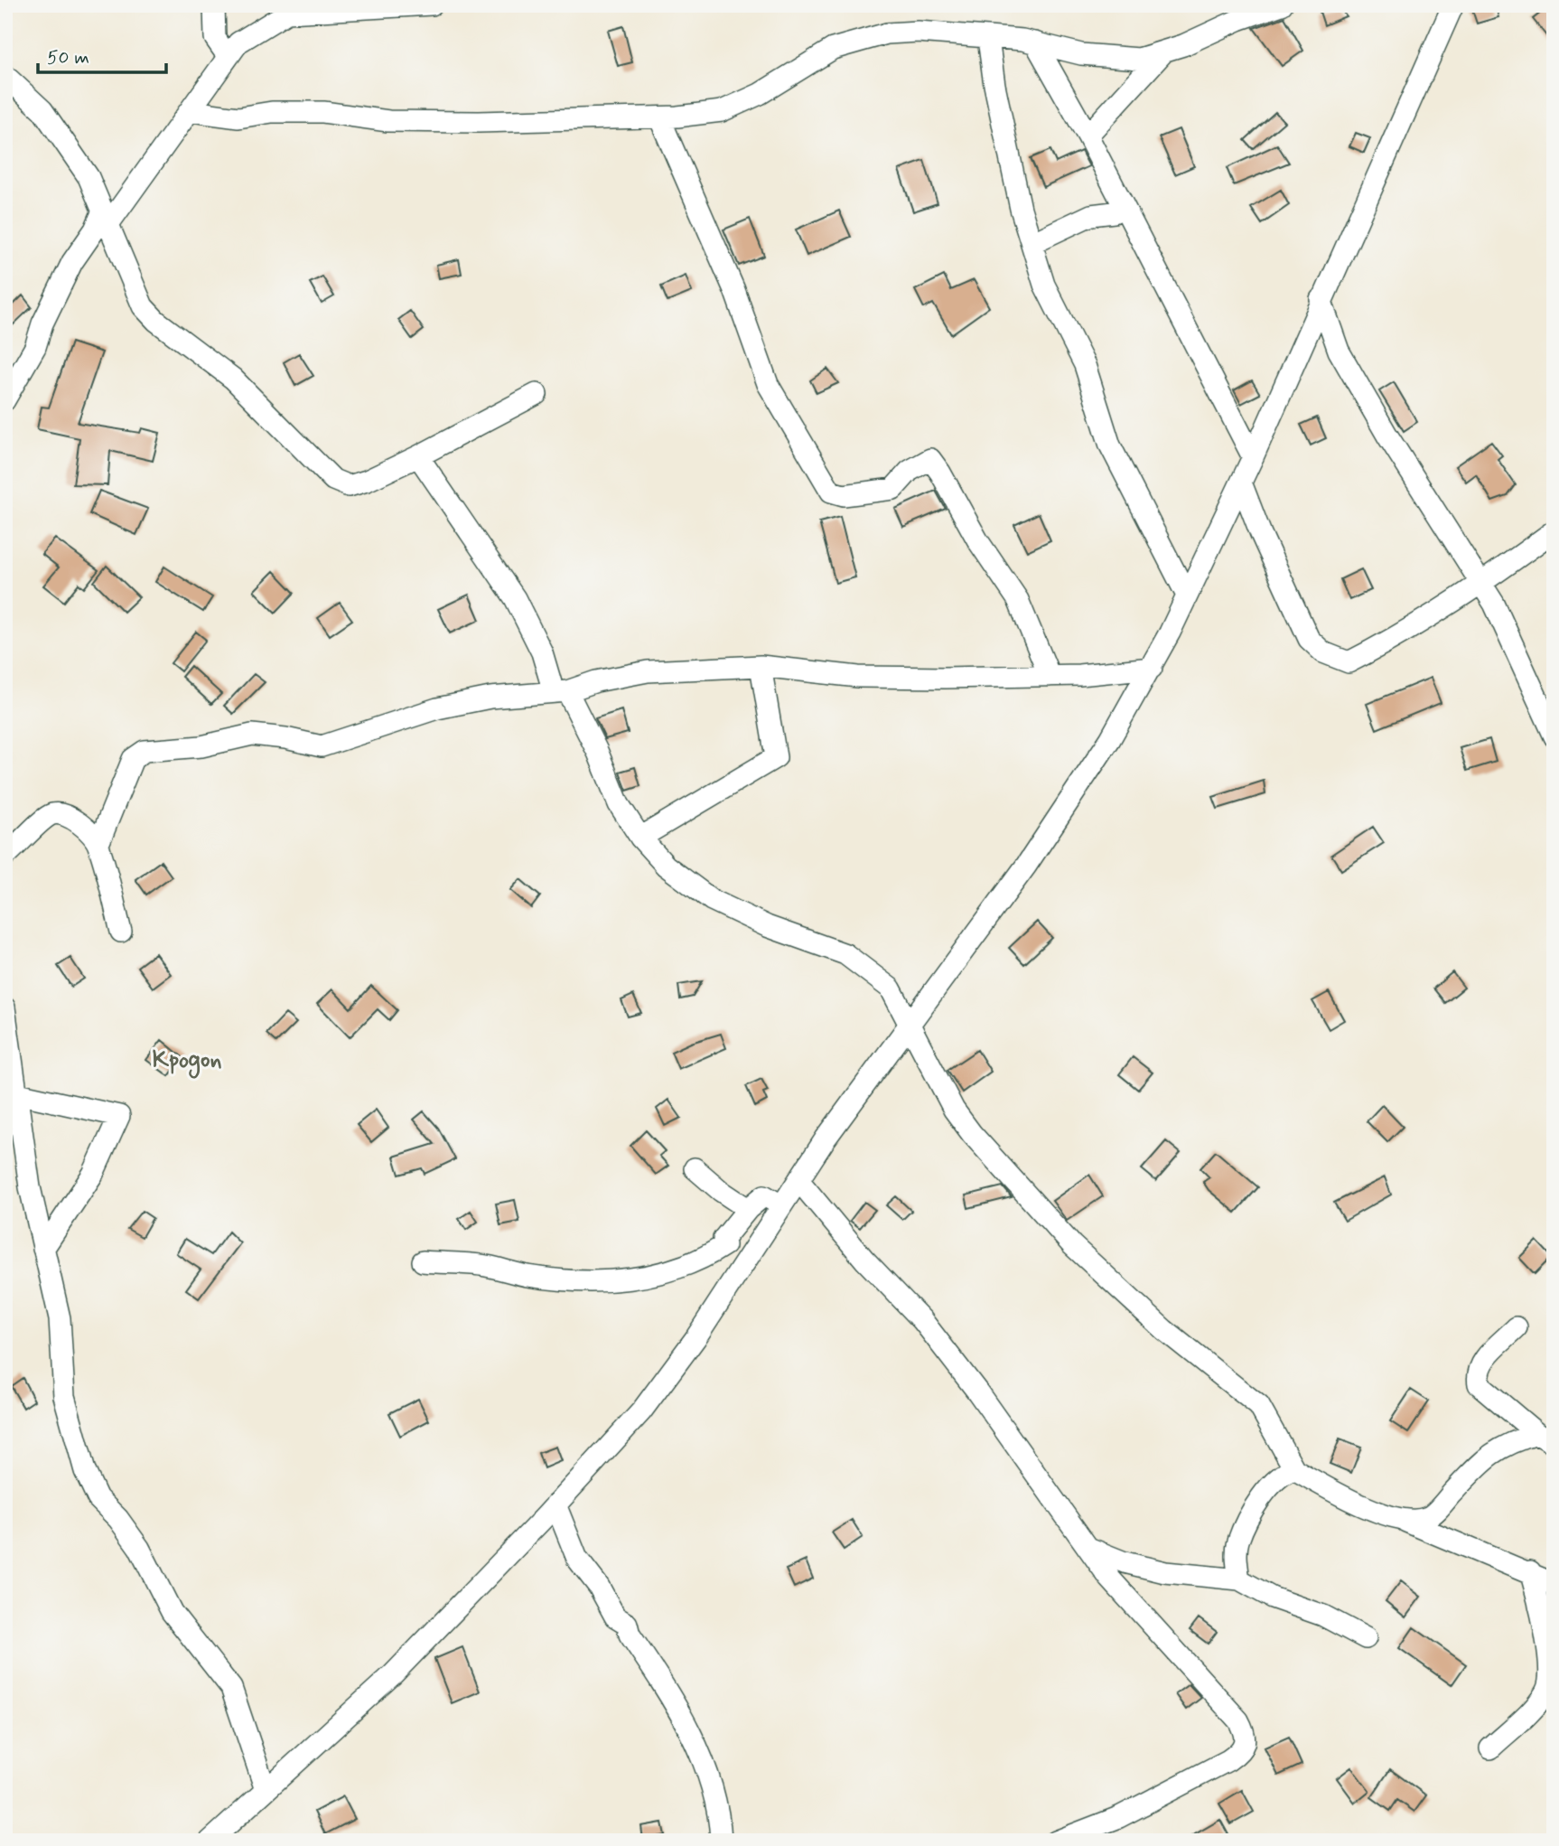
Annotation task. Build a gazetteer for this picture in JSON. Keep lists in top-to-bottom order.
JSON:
{
  "districts": ["Kpogon"],
  "scale_bar": "50 m"
}
